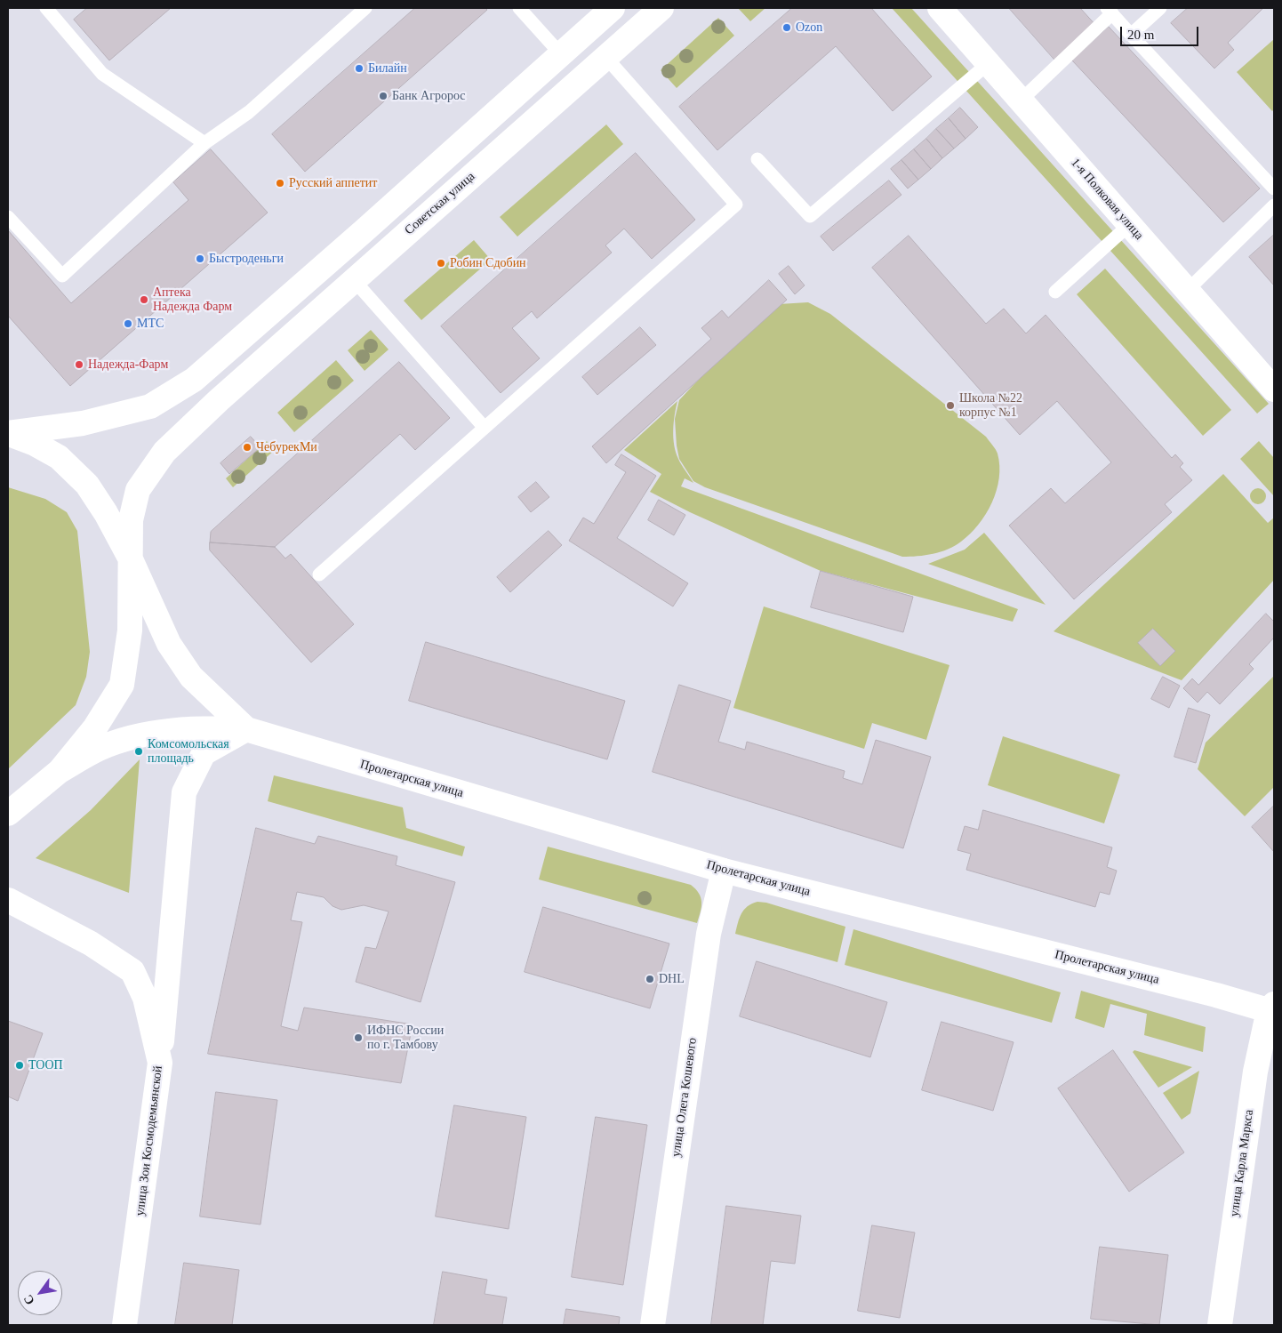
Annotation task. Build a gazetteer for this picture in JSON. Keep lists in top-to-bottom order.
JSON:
{
  "streets": {
    "main road": [
      "1-я Полковая улица",
      "Советская улица",
      "Пролетарская улица",
      "улица Олега Кошевого",
      "улица Зои Космодемьянской",
      "улица Карла Маркса"
    ]
  },
  "crossings": [
    ["Пролетарская улица", "улица Олега Кошевого"],
    ["Пролетарская улица", "улица Карла Маркса"]
  ],
  "places": [
    "Ozon",
    "Билайн",
    "Банк Агророс",
    "Русский аппетит",
    "Быстроденьги",
    "Робин Сдобин",
    "Аптека Надежда Фарм",
    "МТС",
    "Надежда-Фарм",
    "Школа №22 корпус №1",
    "ЧебурекМи",
    "Комсомольская площадь",
    "DHL",
    "ИФНС России по г. Тамбову",
    "ТООП"
  ],
  "scale_bar": "20 m",
  "north": "bottom left"
}
